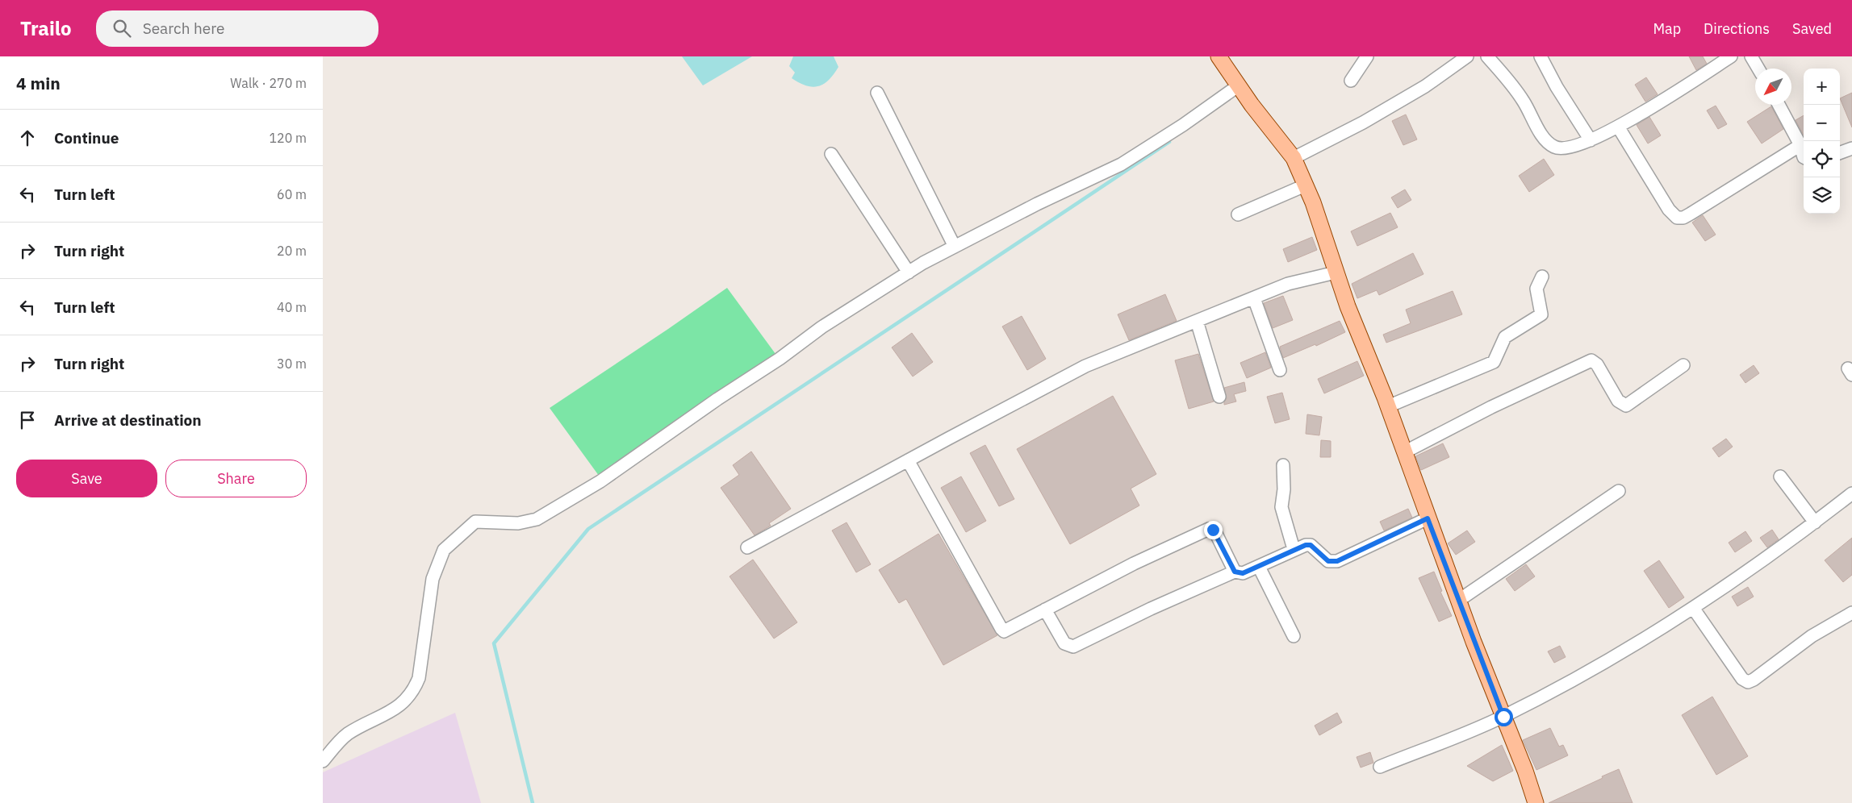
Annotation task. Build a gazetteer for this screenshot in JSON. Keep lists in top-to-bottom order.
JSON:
{
  "north": "bottom left",
  "page": {
    "header": "Trailo",
    "search": "Search here",
    "nav": ["Map", "Directions", "Saved"],
    "heading": ["4 min", "Walk · 270 m"],
    "map_buttons": ["+", "−"],
    "list": [
      ["Continue", "120 m"],
      ["Turn left", "60 m"],
      ["Turn right", "20 m"],
      ["Turn left", "40 m"],
      ["Turn right", "30 m"],
      "Arrive at destination"
    ],
    "buttons": ["Save", "Share"]
  }
}
